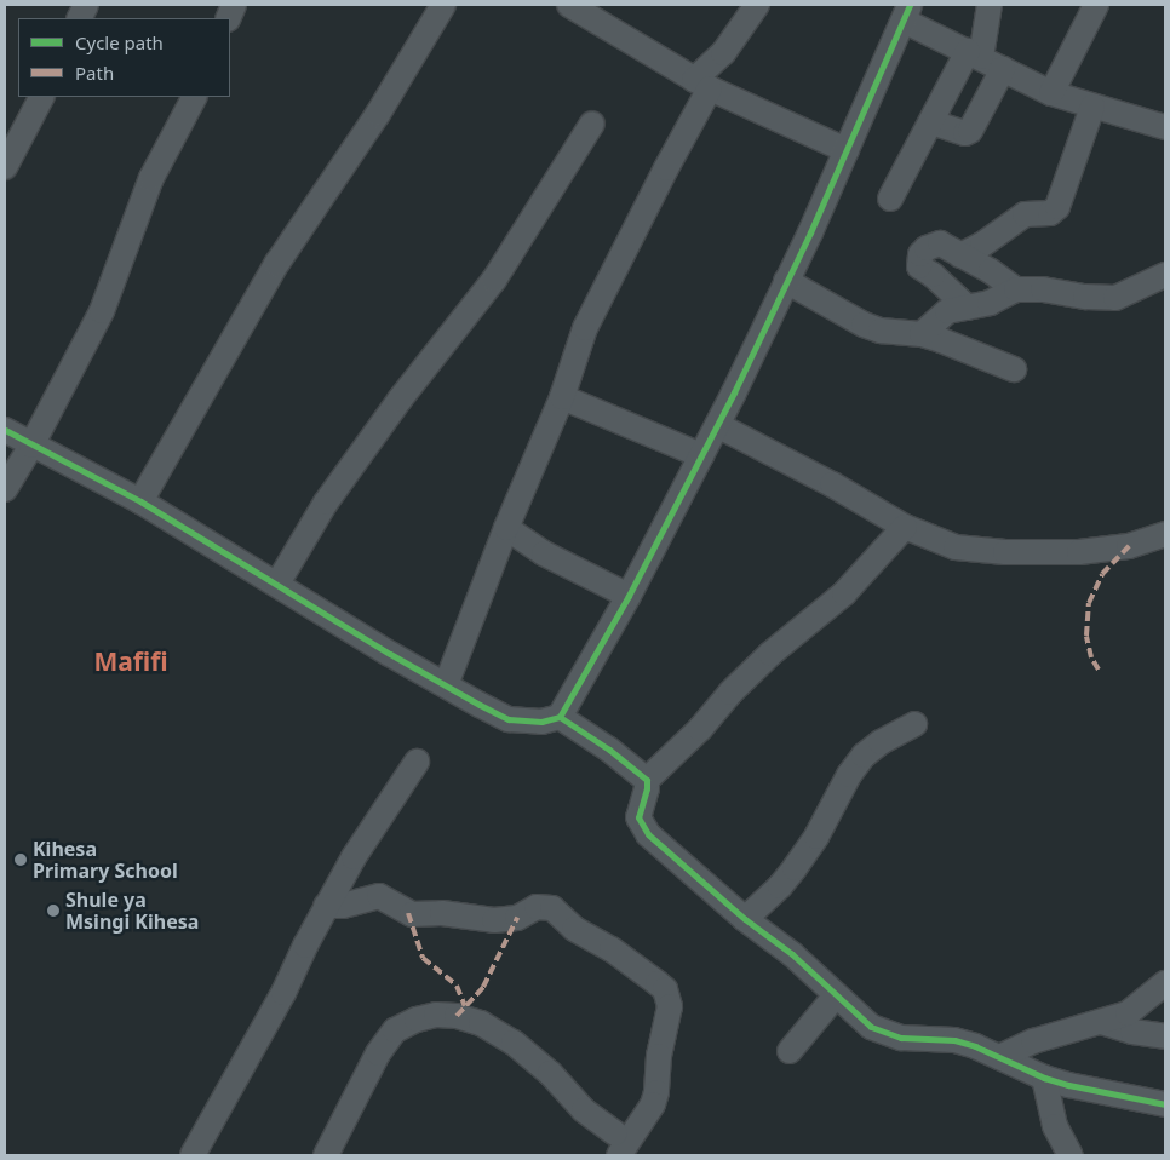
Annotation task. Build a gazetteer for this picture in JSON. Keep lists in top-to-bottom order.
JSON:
{
  "districts": ["Mafifi"],
  "places": ["Kihesa Primary School", "Shule ya Msingi Kihesa"],
  "legend": ["Cycle path", "Path"]
}
